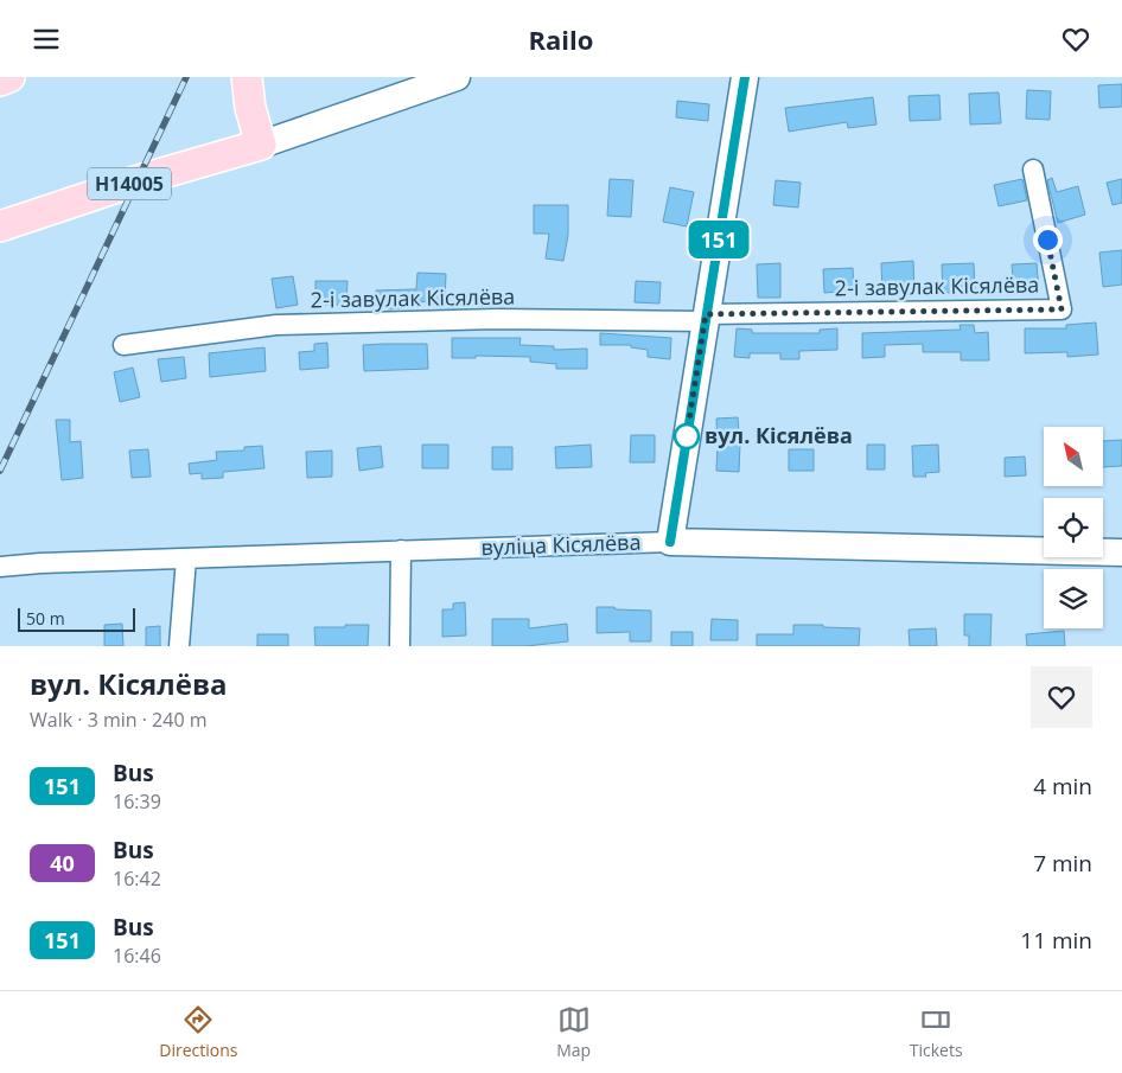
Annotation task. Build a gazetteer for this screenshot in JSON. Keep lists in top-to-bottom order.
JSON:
{
  "streets": {
    "main road": ["Н14005"],
    "street": ["2-і завулак Кісялёва", "вуліца Кісялёва"]
  },
  "places": ["вул. Кісялёва"],
  "lines": ["bus line 151"],
  "scale_bar": "50 m",
  "north": "top left",
  "page": {
    "header": "Railo",
    "on_map": "151",
    "scale": "50 m",
    "heading": ["вул. Кісялёва", "Walk · 3 min · 240 m"],
    "list": [
      {
        "mark": "151",
        "name": "Bus",
        "note": "16:39",
        "value": "4 min"
      },
      {
        "mark": "40",
        "name": "Bus",
        "note": "16:42",
        "value": "7 min"
      },
      {
        "mark": "151",
        "name": "Bus",
        "note": "16:46",
        "value": "11 min"
      }
    ],
    "tabs": ["Directions", "Map", "Tickets"]
  }
}
